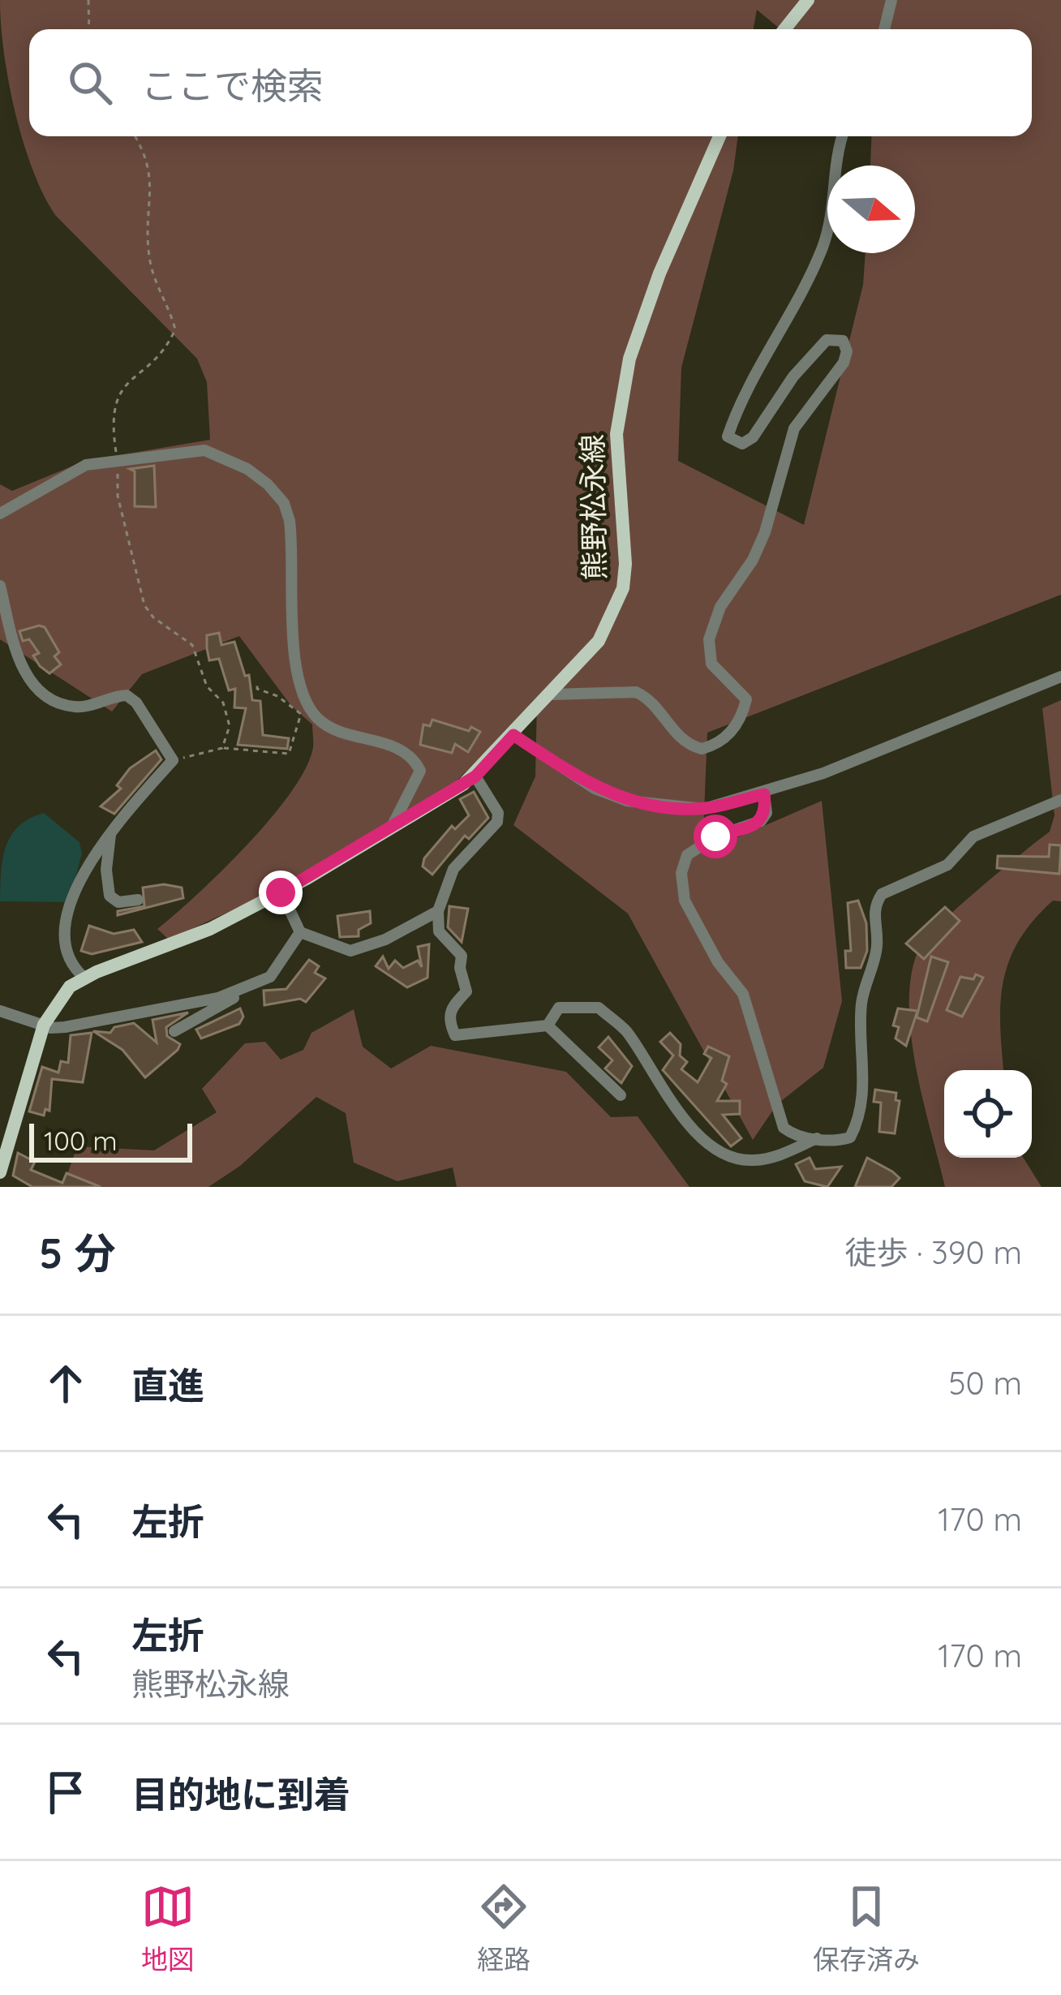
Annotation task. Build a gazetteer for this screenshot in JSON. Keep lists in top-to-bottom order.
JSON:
{
  "streets": {
    "main road": ["熊野松永線"]
  },
  "scale_bar": "100 m",
  "north": "right",
  "page": {
    "search": "ここで検索",
    "scale": "100 m",
    "heading": ["5 分", "徒歩 · 390 m"],
    "list": [
      ["直進", "50 m"],
      ["左折", "170 m"],
      ["左折", "熊野松永線", "170 m"],
      "目的地に到着"
    ],
    "nav": ["地図", "経路", "保存済み"]
  }
}
